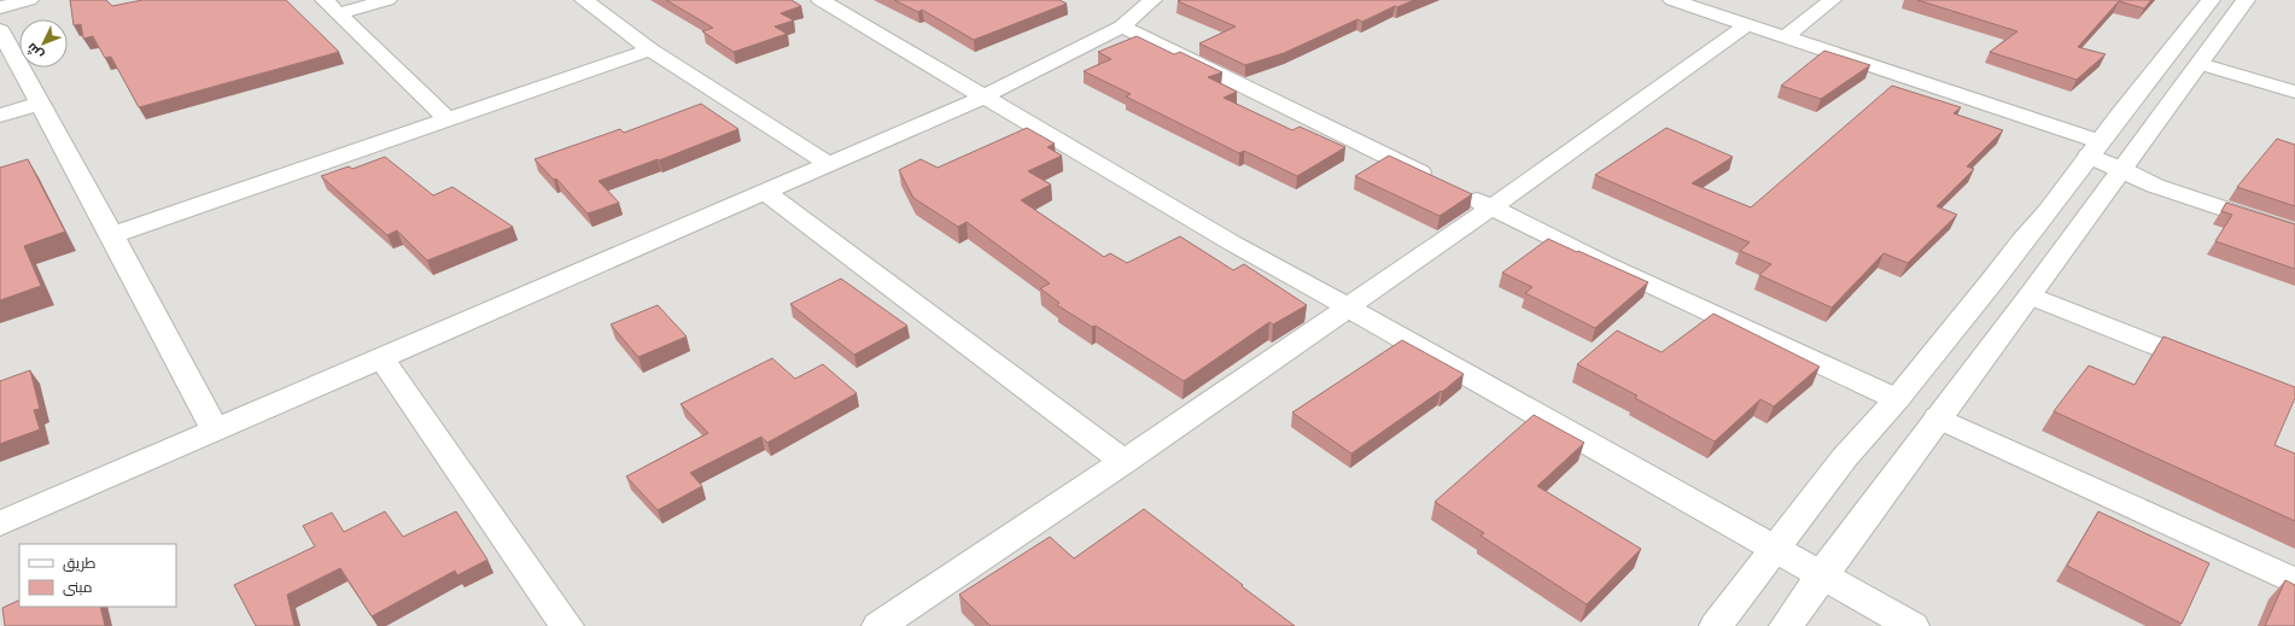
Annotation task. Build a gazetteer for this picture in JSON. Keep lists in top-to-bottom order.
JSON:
{
  "legend": ["طريق", "مبنى"],
  "north": "bottom left"
}
